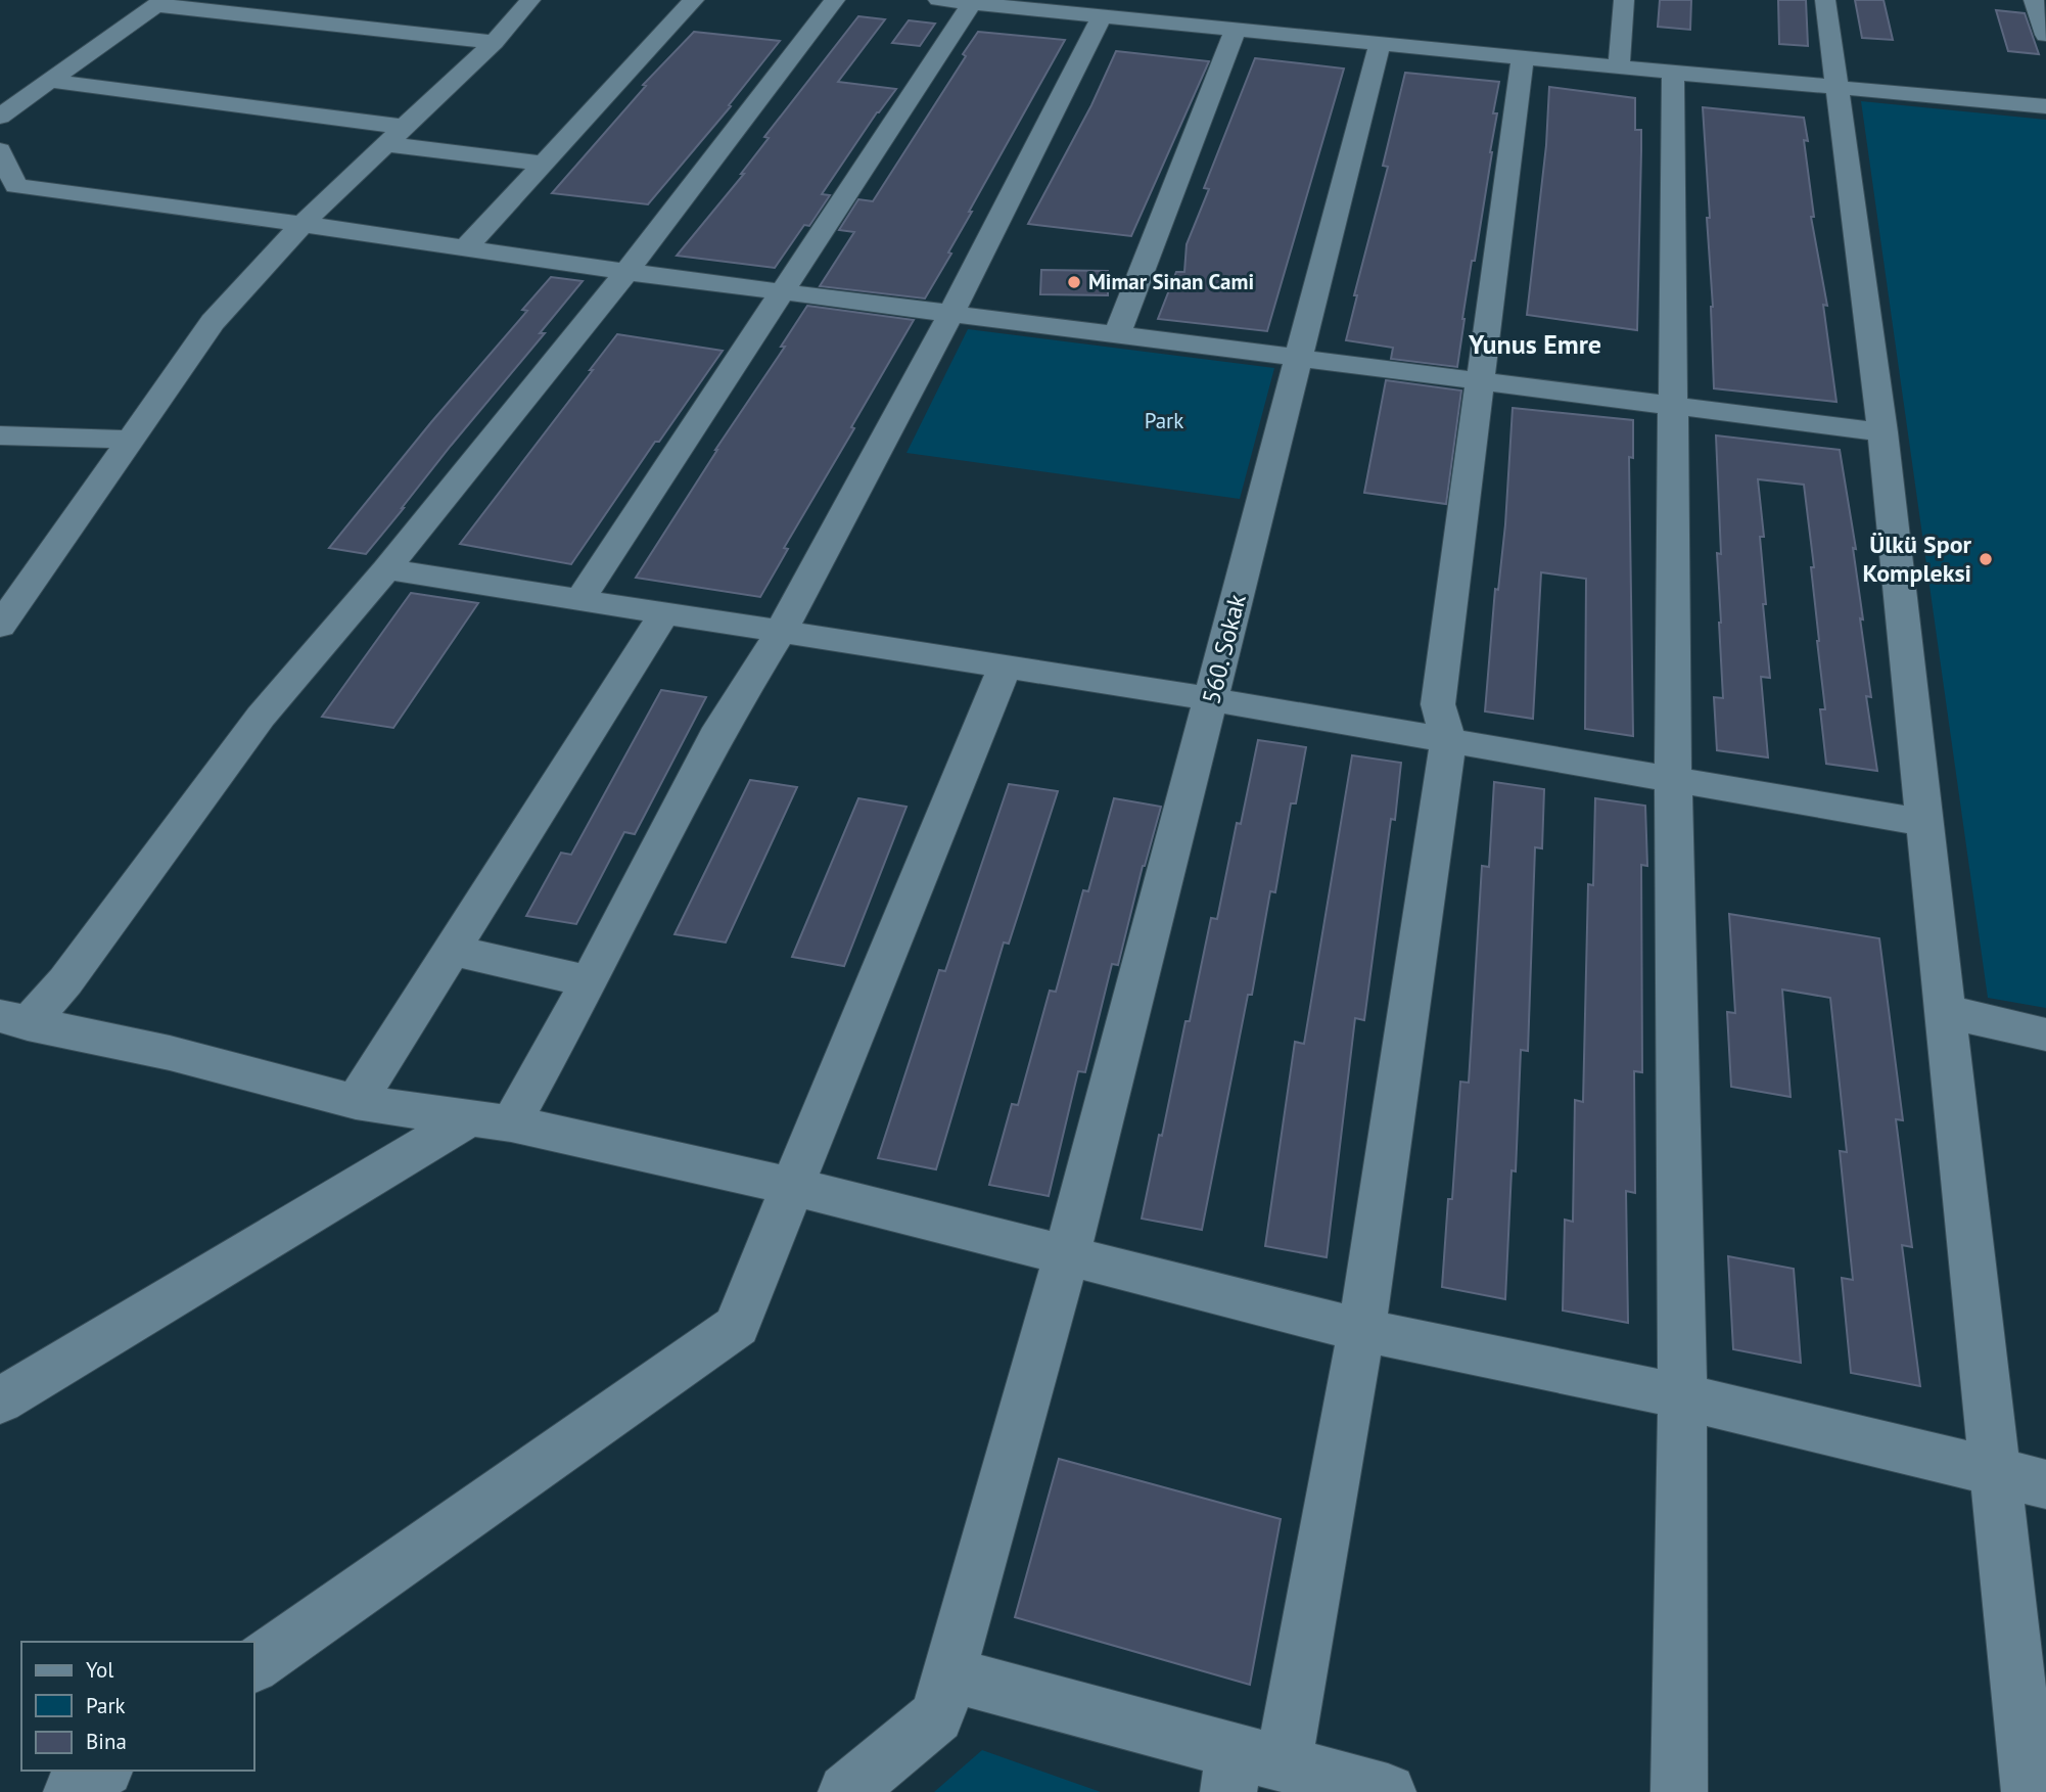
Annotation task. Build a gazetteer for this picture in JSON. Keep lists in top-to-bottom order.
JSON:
{
  "streets": {
    "street": ["560. Sokak"]
  },
  "districts": ["Yunus Emre"],
  "parks": ["Park"],
  "places": ["Mimar Sinan Cami", "Ülkü Spor Kompleksi"],
  "legend": ["Yol", "Park", "Bina"]
}
